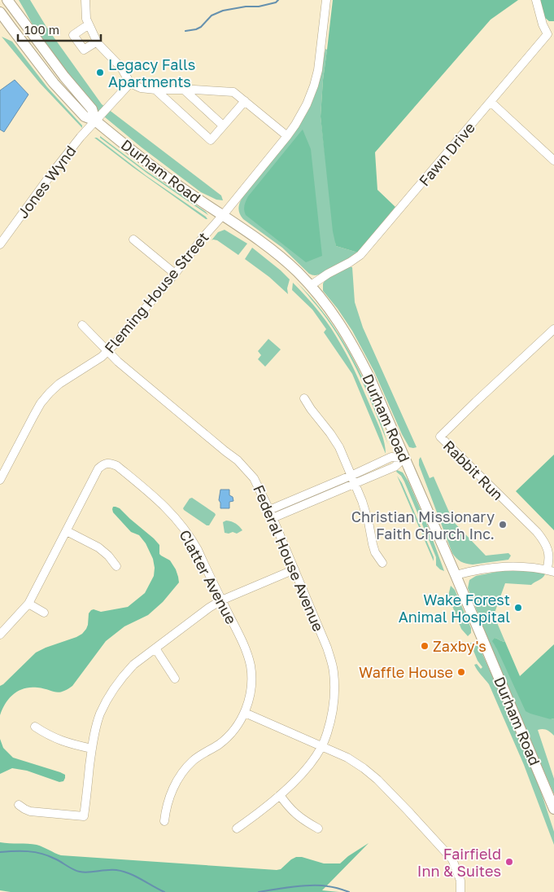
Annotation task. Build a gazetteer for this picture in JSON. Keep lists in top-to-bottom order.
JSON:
{
  "streets": {
    "main road": ["Durham Road"],
    "street": [
      "Fawn Drive",
      "Jones Wynd",
      "Fleming House Street",
      "Rabbit Run",
      "Federal House Avenue",
      "Clatter Avenue"
    ]
  },
  "crossings": [
    ["Fawn Drive", "Durham Road"],
    ["Durham Road", "Jones Wynd"],
    ["Durham Road", "Fleming House Street"],
    ["Fleming House Street", "Federal House Avenue"]
  ],
  "places": [
    "Legacy Falls Apartments",
    "Christian Missionary Faith Church Inc.",
    "Wake Forest Animal Hospital",
    "Zaxby's",
    "Waffle House",
    "Fairfield Inn & Suites"
  ],
  "scale_bar": "100 m"
}
